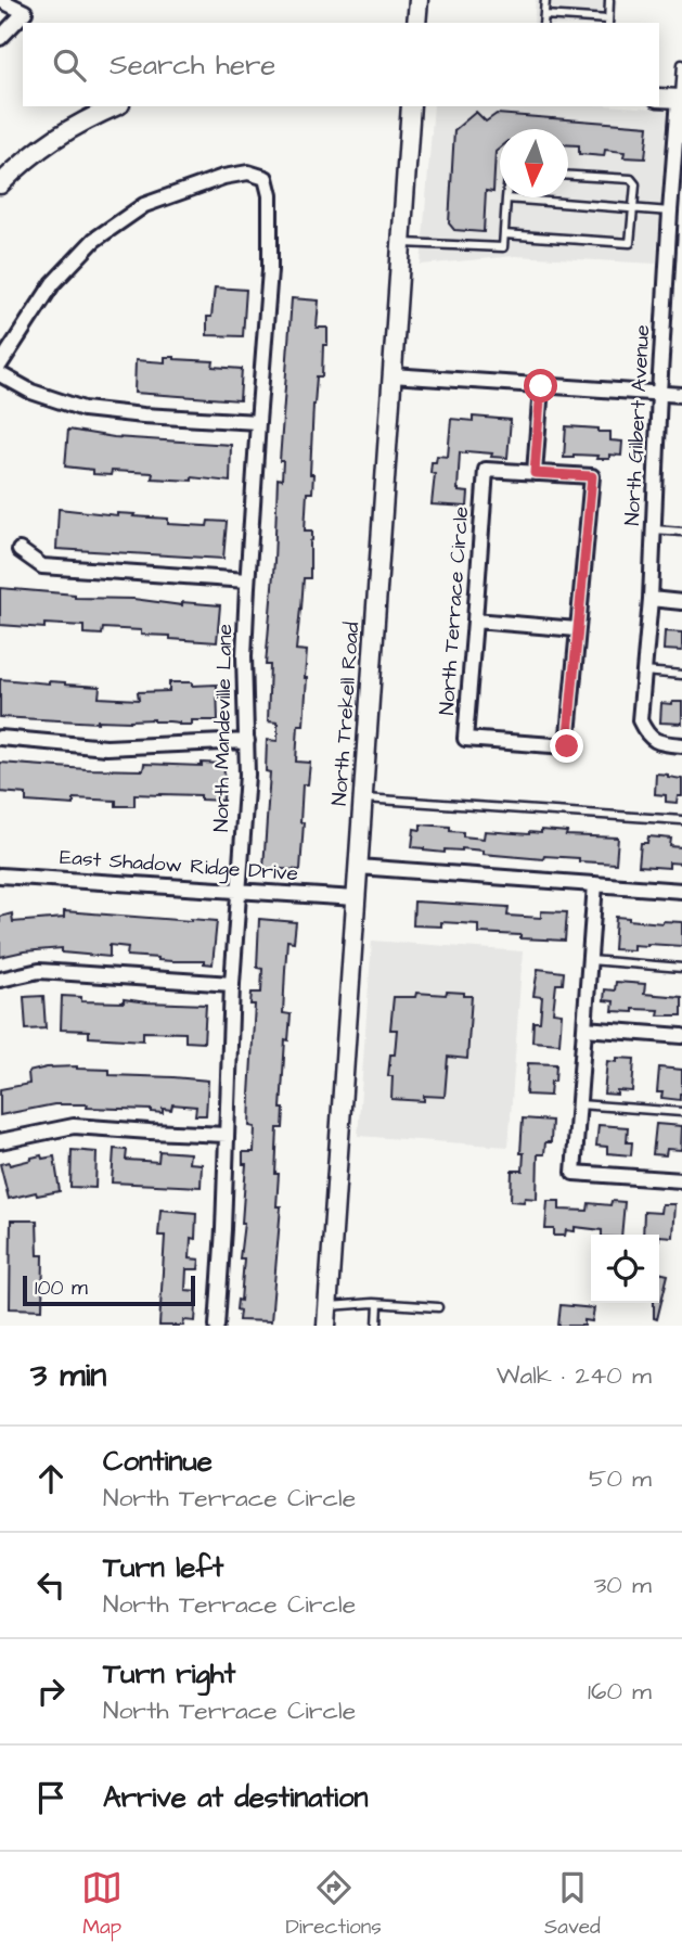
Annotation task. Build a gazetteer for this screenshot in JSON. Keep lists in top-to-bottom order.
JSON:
{
  "streets": {
    "main road": ["North Trekell Road"],
    "street": [
      "North Gilbert Avenue",
      "North Terrace Circle",
      "North Mandeville Lane",
      "East Shadow Ridge Drive"
    ]
  },
  "crossings": [
    ["North Trekell Road", "East Shadow Ridge Drive"],
    ["North Mandeville Lane", "East Shadow Ridge Drive"]
  ],
  "scale_bar": "100 m",
  "north": "bottom",
  "page": {
    "search": "Search here",
    "scale": "100 m",
    "heading": ["3 min", "Walk · 240 m"],
    "list": [
      ["Continue", "North Terrace Circle", "50 m"],
      ["Turn left", "North Terrace Circle", "30 m"],
      ["Turn right", "North Terrace Circle", "160 m"],
      "Arrive at destination"
    ],
    "nav": ["Map", "Directions", "Saved"]
  }
}
